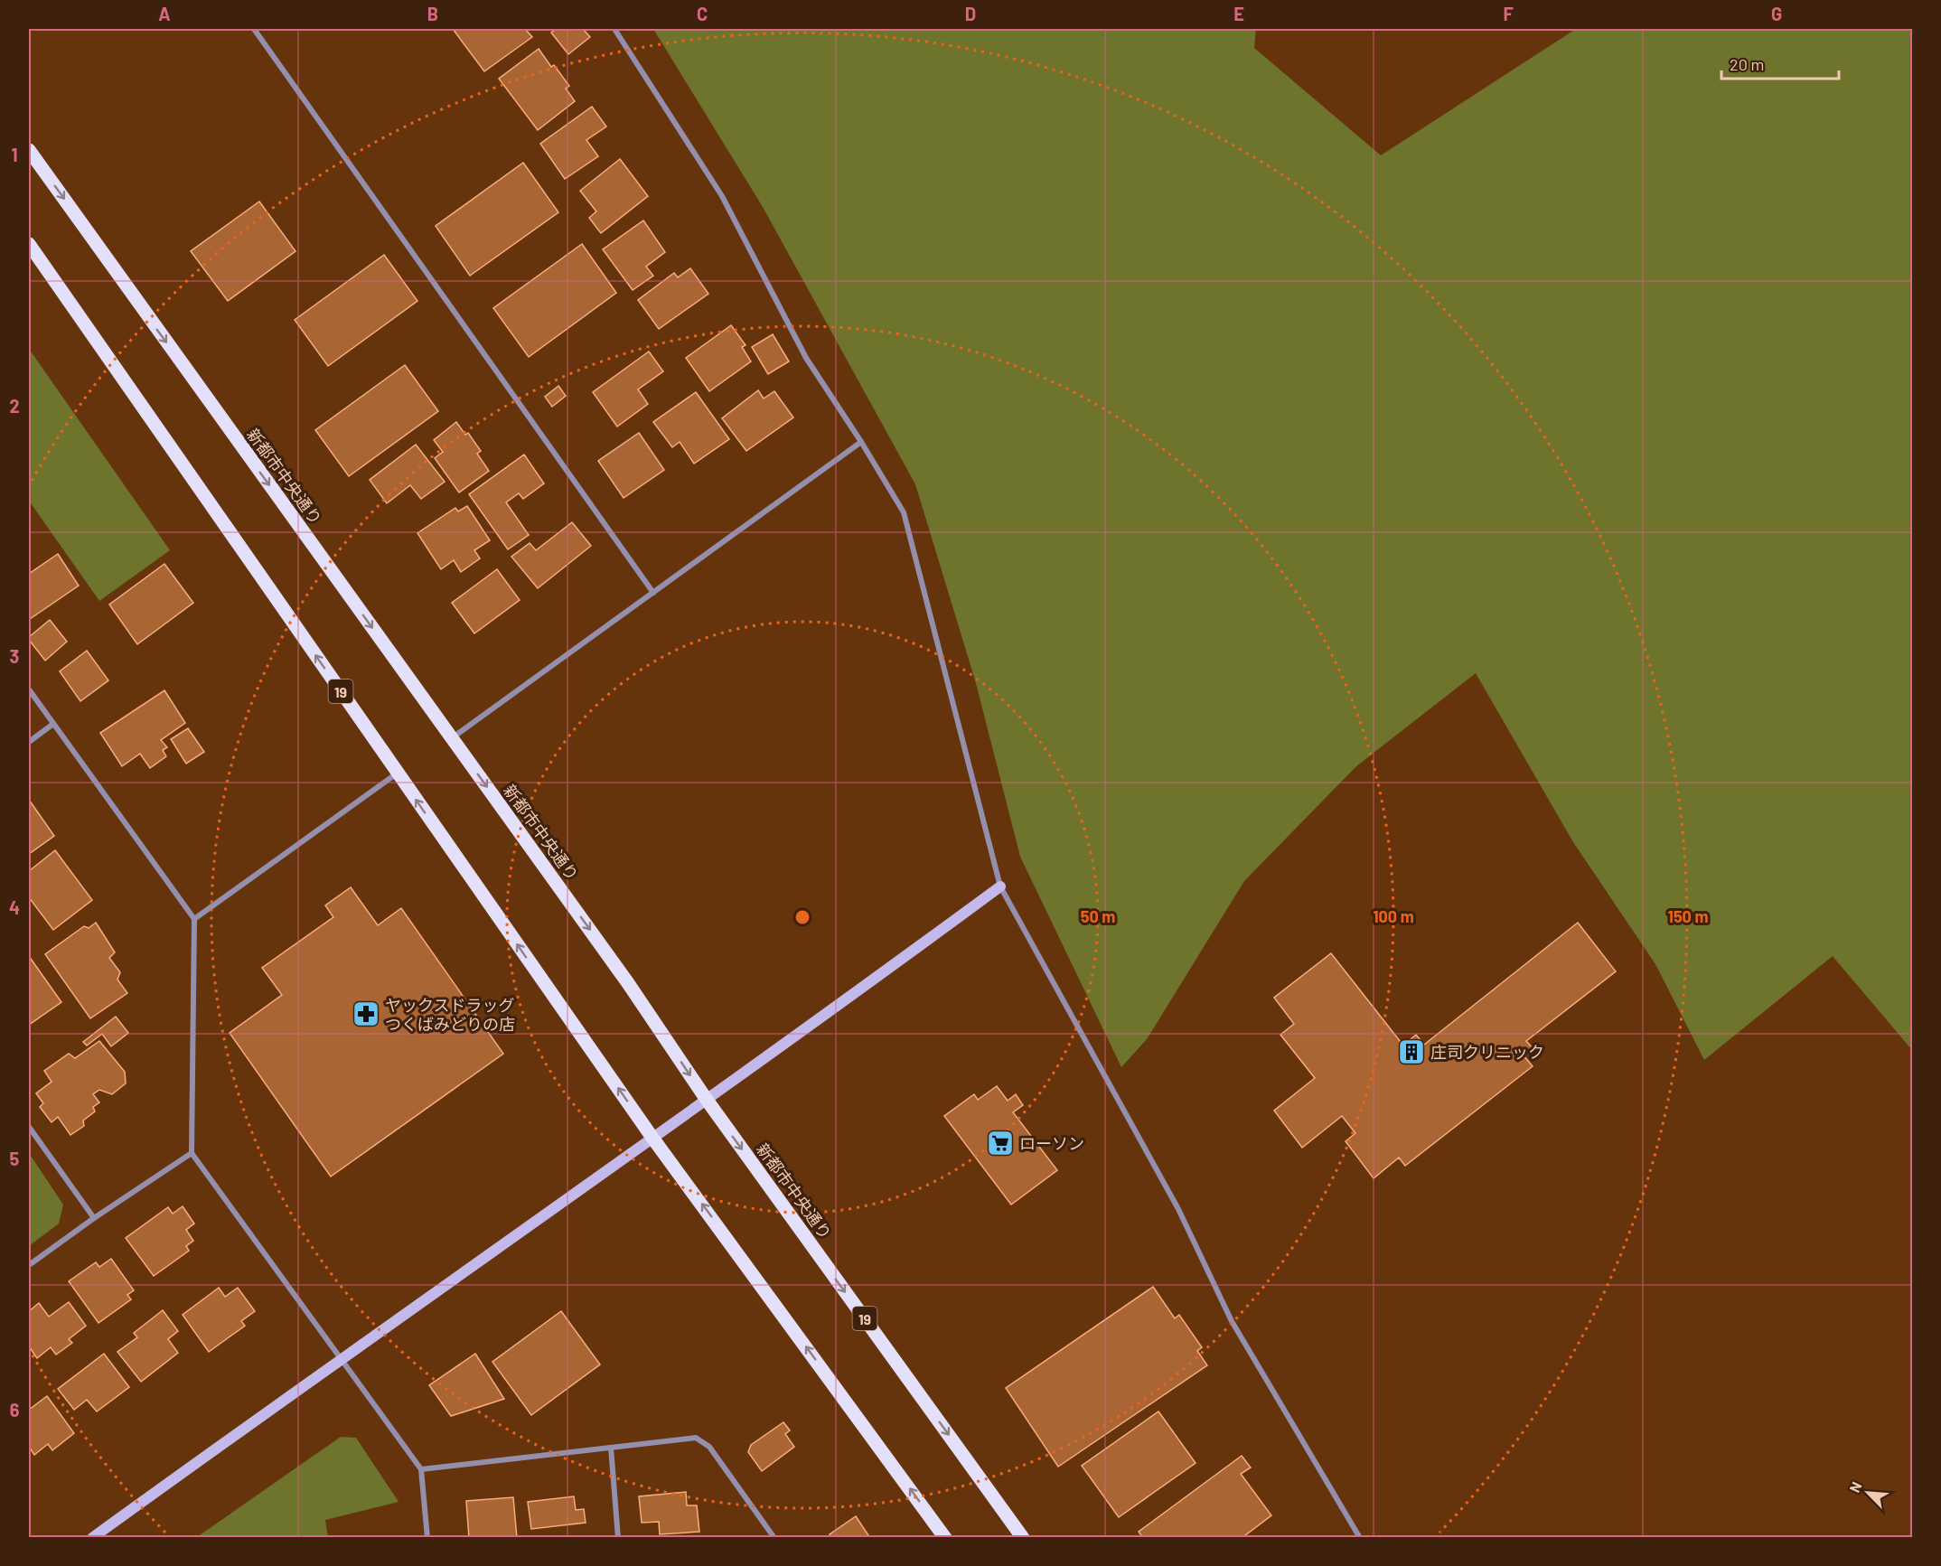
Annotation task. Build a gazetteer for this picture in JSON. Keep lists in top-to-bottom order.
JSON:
{
  "streets": {
    "main road": ["新都市中央通り", "19"]
  },
  "places": {
    "pharmacy": ["ヤックスドラッグ つくばみどりの店"],
    "building": ["庄司クリニック"],
    "supermarket": ["ローソン"]
  },
  "scale_bar": "20 m",
  "north": "top left",
  "grid": {
    "columns": [
      "A",
      "B",
      "C",
      "D",
      "E",
      "F",
      "G"
    ],
    "rows": [
      "1",
      "2",
      "3",
      "4",
      "5",
      "6"
    ]
  },
  "rings": ["50 m", "100 m", "150 m"]
}
